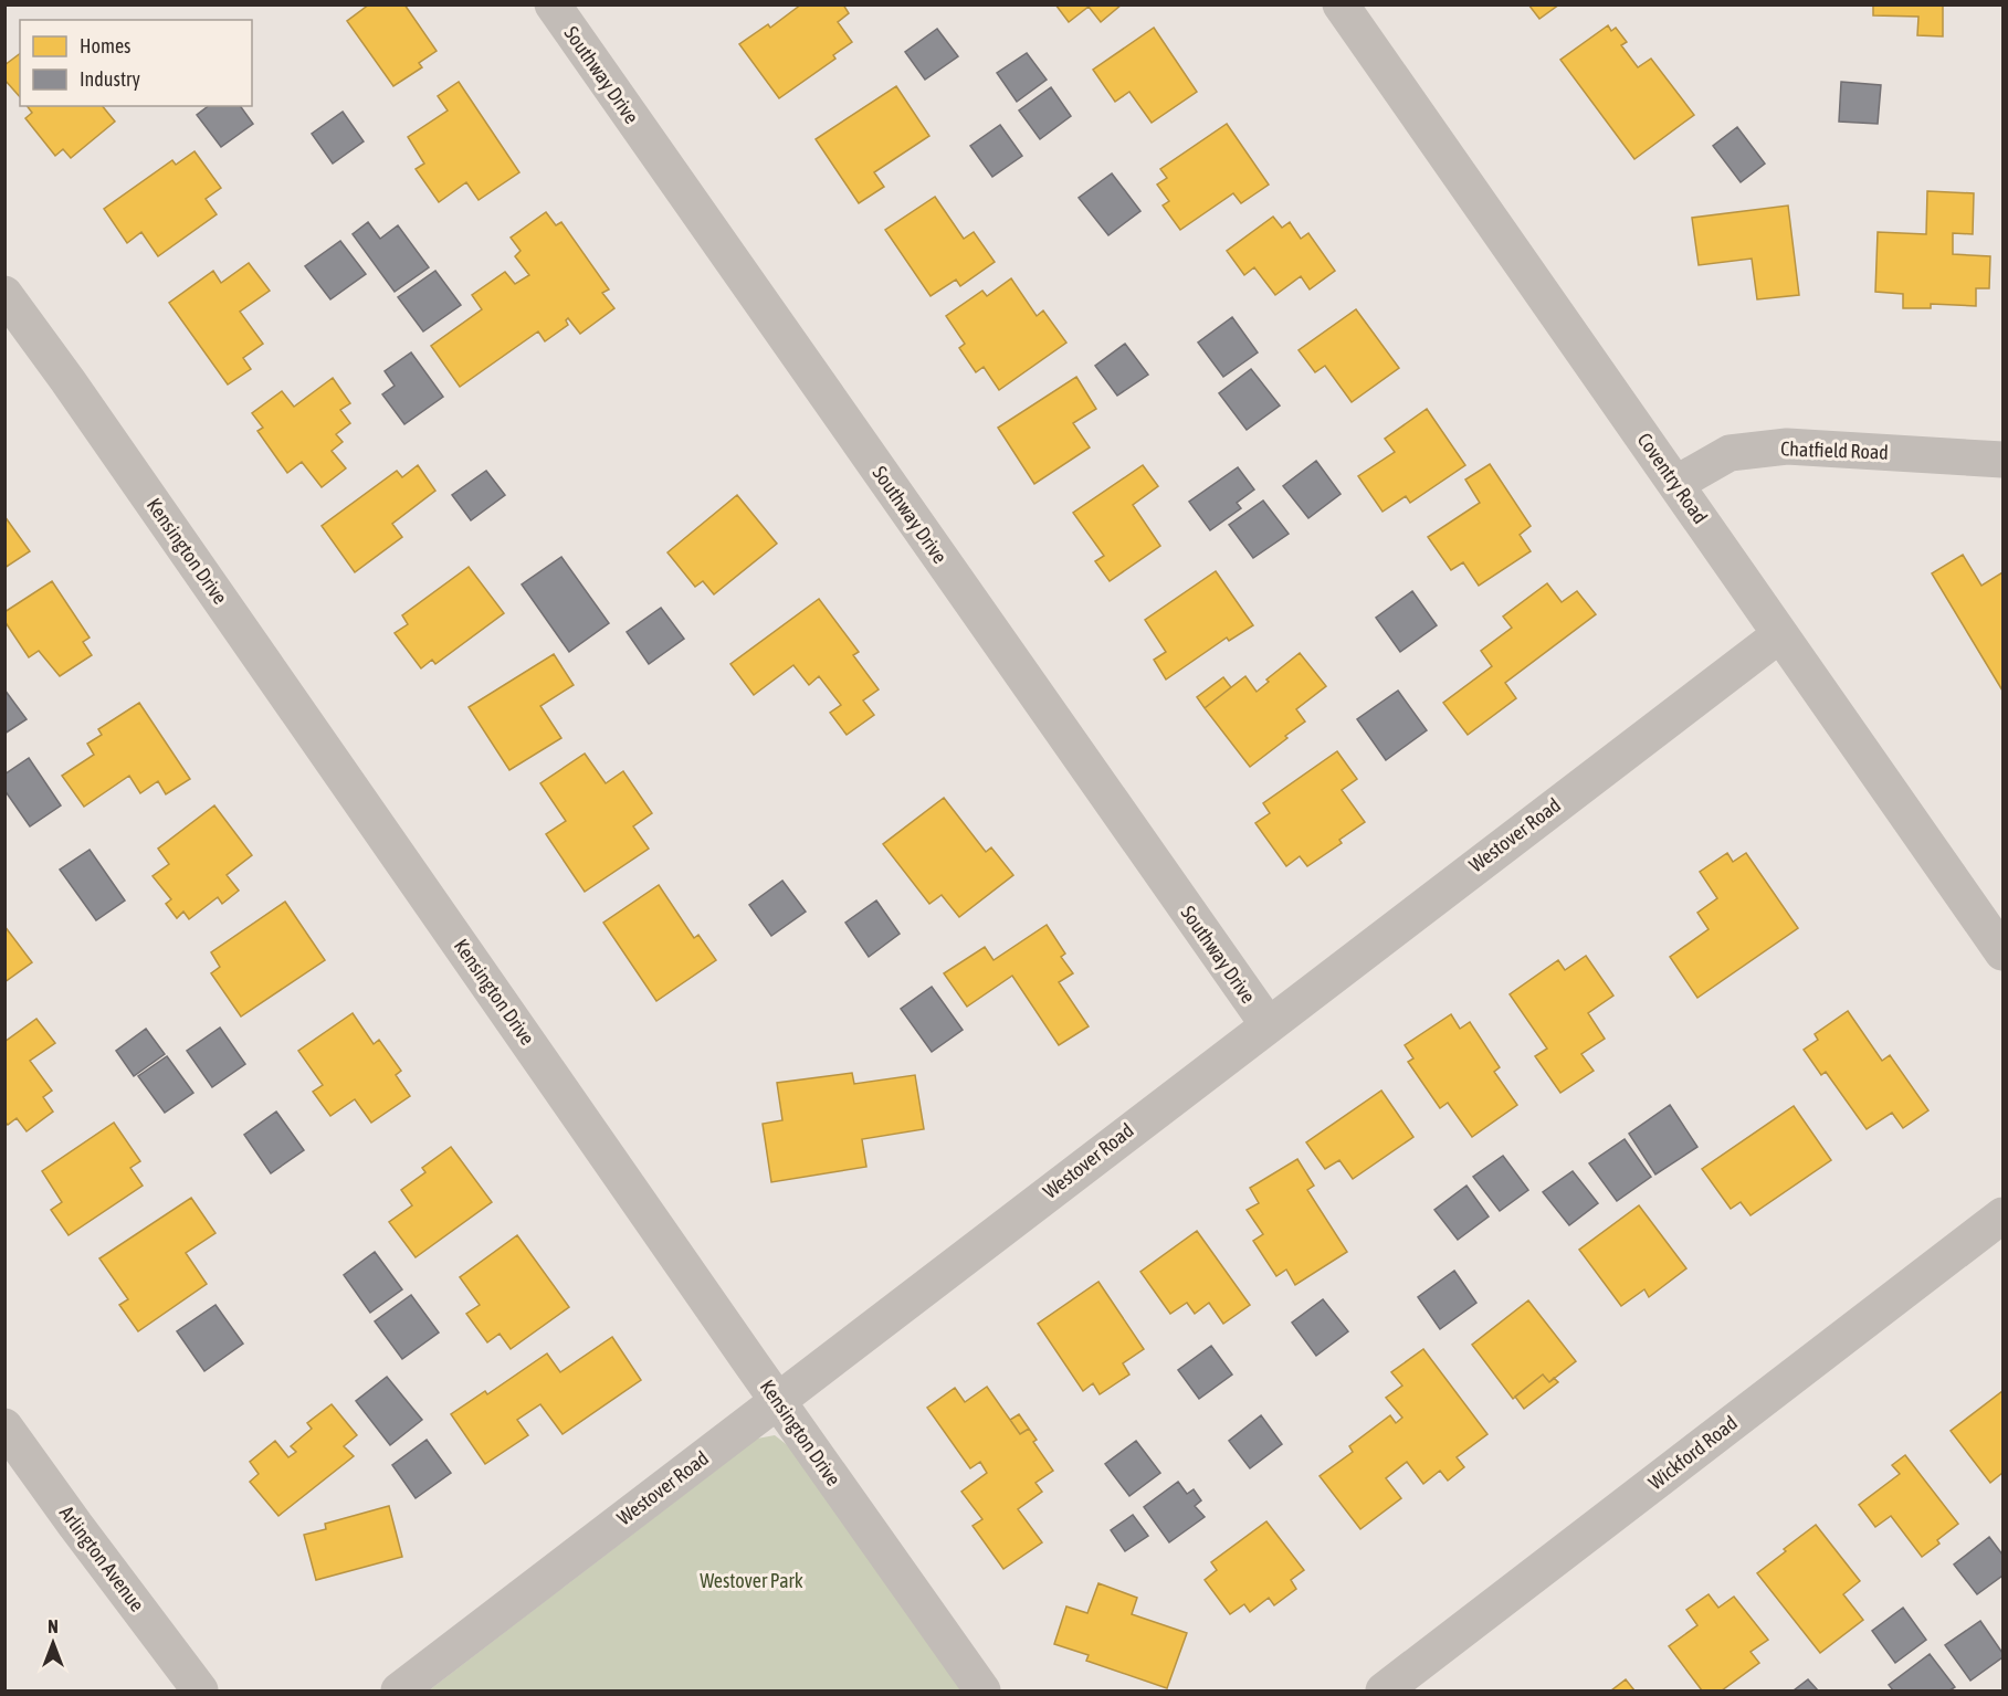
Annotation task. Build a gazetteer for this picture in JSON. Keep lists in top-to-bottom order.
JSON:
{
  "streets": {
    "street": [
      "Southway Drive",
      "Chatfield Road",
      "Coventry Road",
      "Kensington Drive",
      "Westover Road",
      "Wickford Road",
      "Arlington Avenue"
    ]
  },
  "crossings": [
    ["Southway Drive", "Westover Road"],
    ["Chatfield Road", "Coventry Road"],
    ["Coventry Road", "Westover Road"],
    ["Kensington Drive", "Westover Road"]
  ],
  "parks": ["Westover Park"],
  "legend": ["Homes", "Industry"],
  "north": "top"
}
